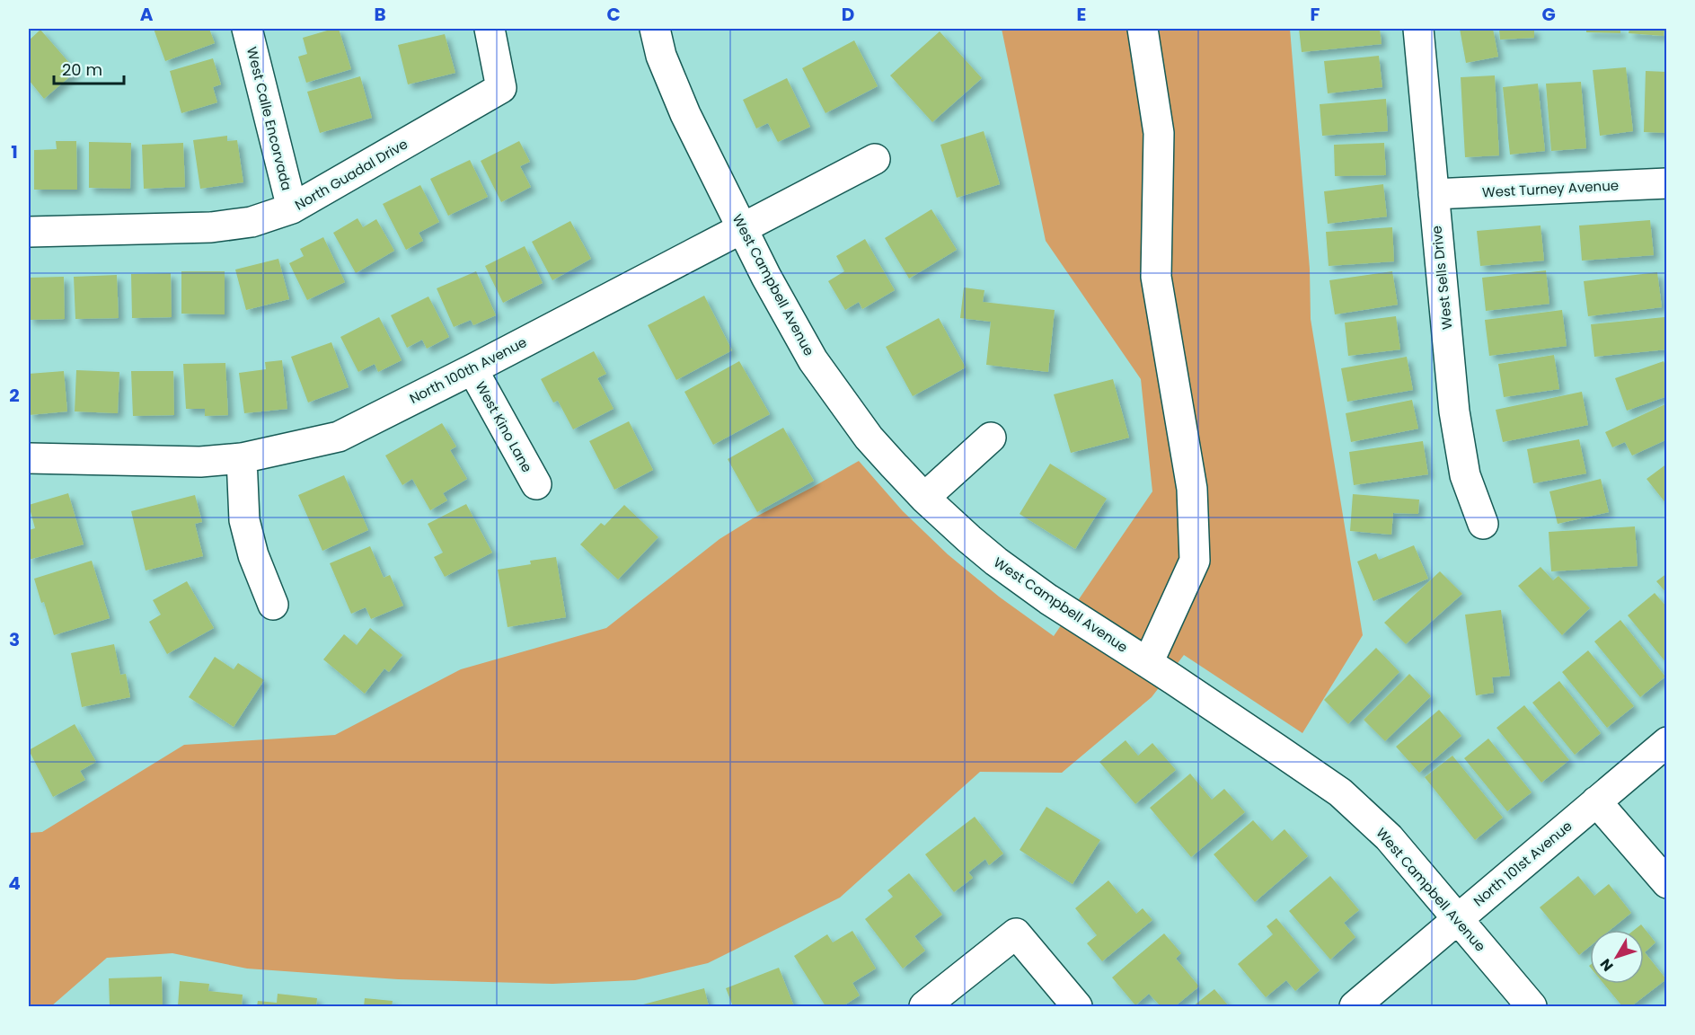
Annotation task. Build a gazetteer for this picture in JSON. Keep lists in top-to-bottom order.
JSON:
{
  "streets": {
    "street": [
      "West Calle Encorvada",
      "North Guadal Drive",
      "West Turney Avenue",
      "West Sells Drive",
      "West Campbell Avenue",
      "North 100th Avenue",
      "West Kino Lane",
      "North 101st Avenue"
    ]
  },
  "crossings": [
    ["West Calle Encorvada", "North Guadal Drive"],
    ["West Turney Avenue", "West Sells Drive"],
    ["West Campbell Avenue", "North 100th Avenue"],
    ["West Campbell Avenue", "North 101st Avenue"],
    ["North 100th Avenue", "West Kino Lane"]
  ],
  "scale_bar": "20 m",
  "north": "bottom left",
  "grid": {
    "columns": [
      "A",
      "B",
      "C",
      "D",
      "E",
      "F",
      "G"
    ],
    "rows": [
      "1",
      "2",
      "3",
      "4"
    ]
  }
}
